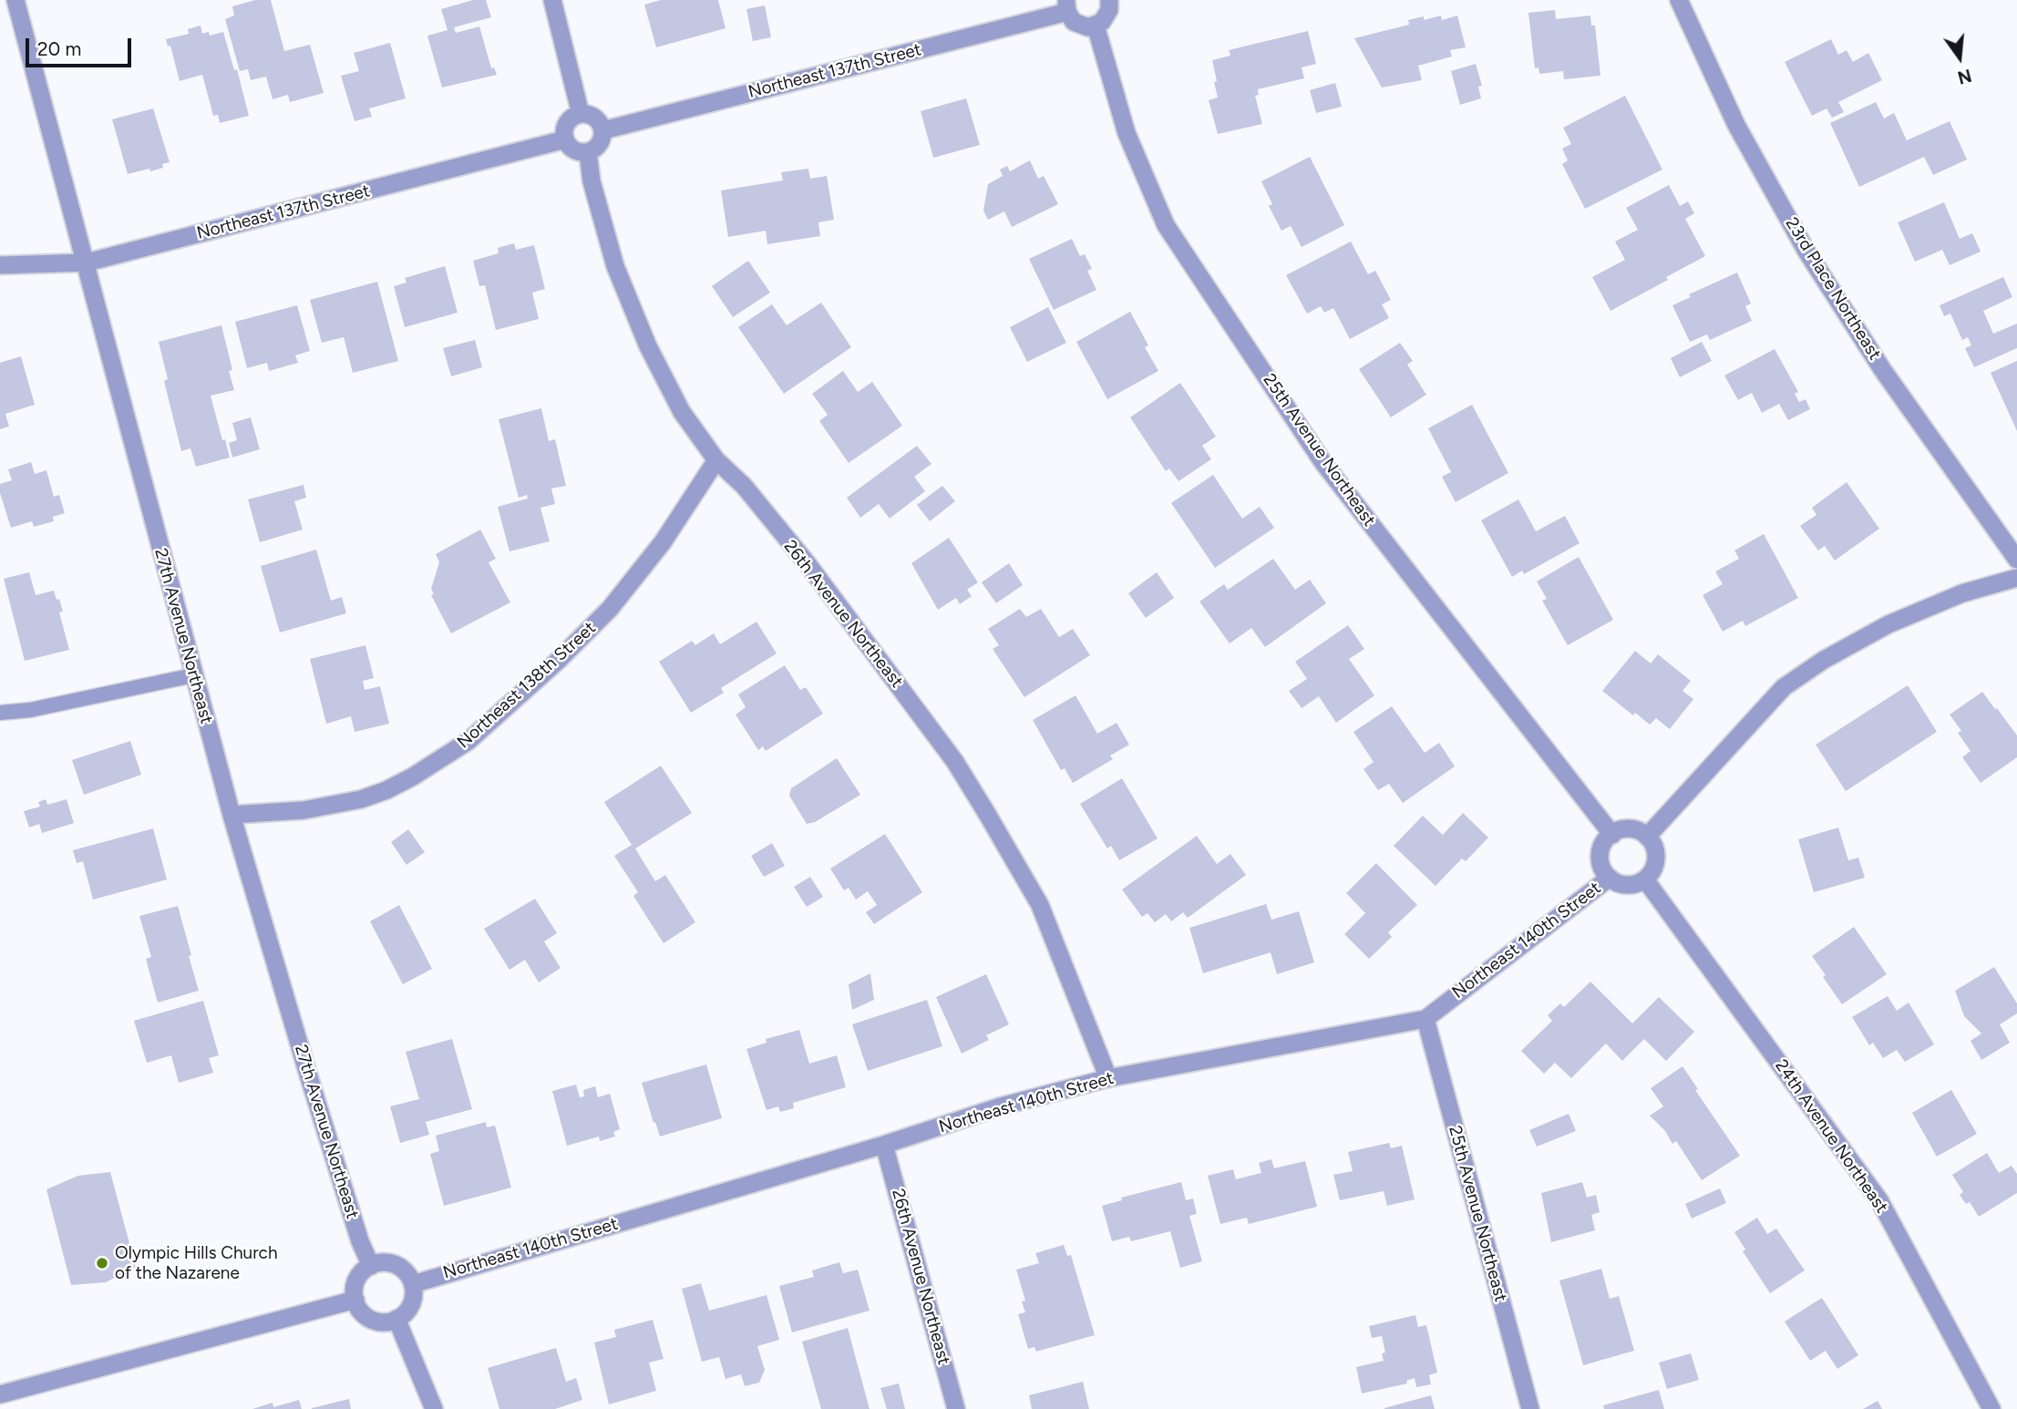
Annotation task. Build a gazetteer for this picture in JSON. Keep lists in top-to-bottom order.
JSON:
{
  "streets": {
    "street": [
      "Northeast 137th Street",
      "23rd Place Northeast",
      "25th Avenue Northeast",
      "26th Avenue Northeast",
      "27th Avenue Northeast",
      "Northeast 138th Street",
      "Northeast 140th Street",
      "24th Avenue Northeast"
    ]
  },
  "crossings": [
    ["Northeast 137th Street", "26th Avenue Northeast"],
    ["Northeast 137th Street", "27th Avenue Northeast"],
    ["25th Avenue Northeast", "Northeast 140th Street"],
    ["25th Avenue Northeast", "24th Avenue Northeast"],
    ["26th Avenue Northeast", "Northeast 138th Street"],
    ["26th Avenue Northeast", "Northeast 140th Street"],
    ["27th Avenue Northeast", "Northeast 138th Street"],
    ["27th Avenue Northeast", "Northeast 140th Street"],
    ["Northeast 140th Street", "24th Avenue Northeast"]
  ],
  "places": ["Olympic Hills Church of the Nazarene"],
  "scale_bar": "20 m",
  "north": "bottom"
}
